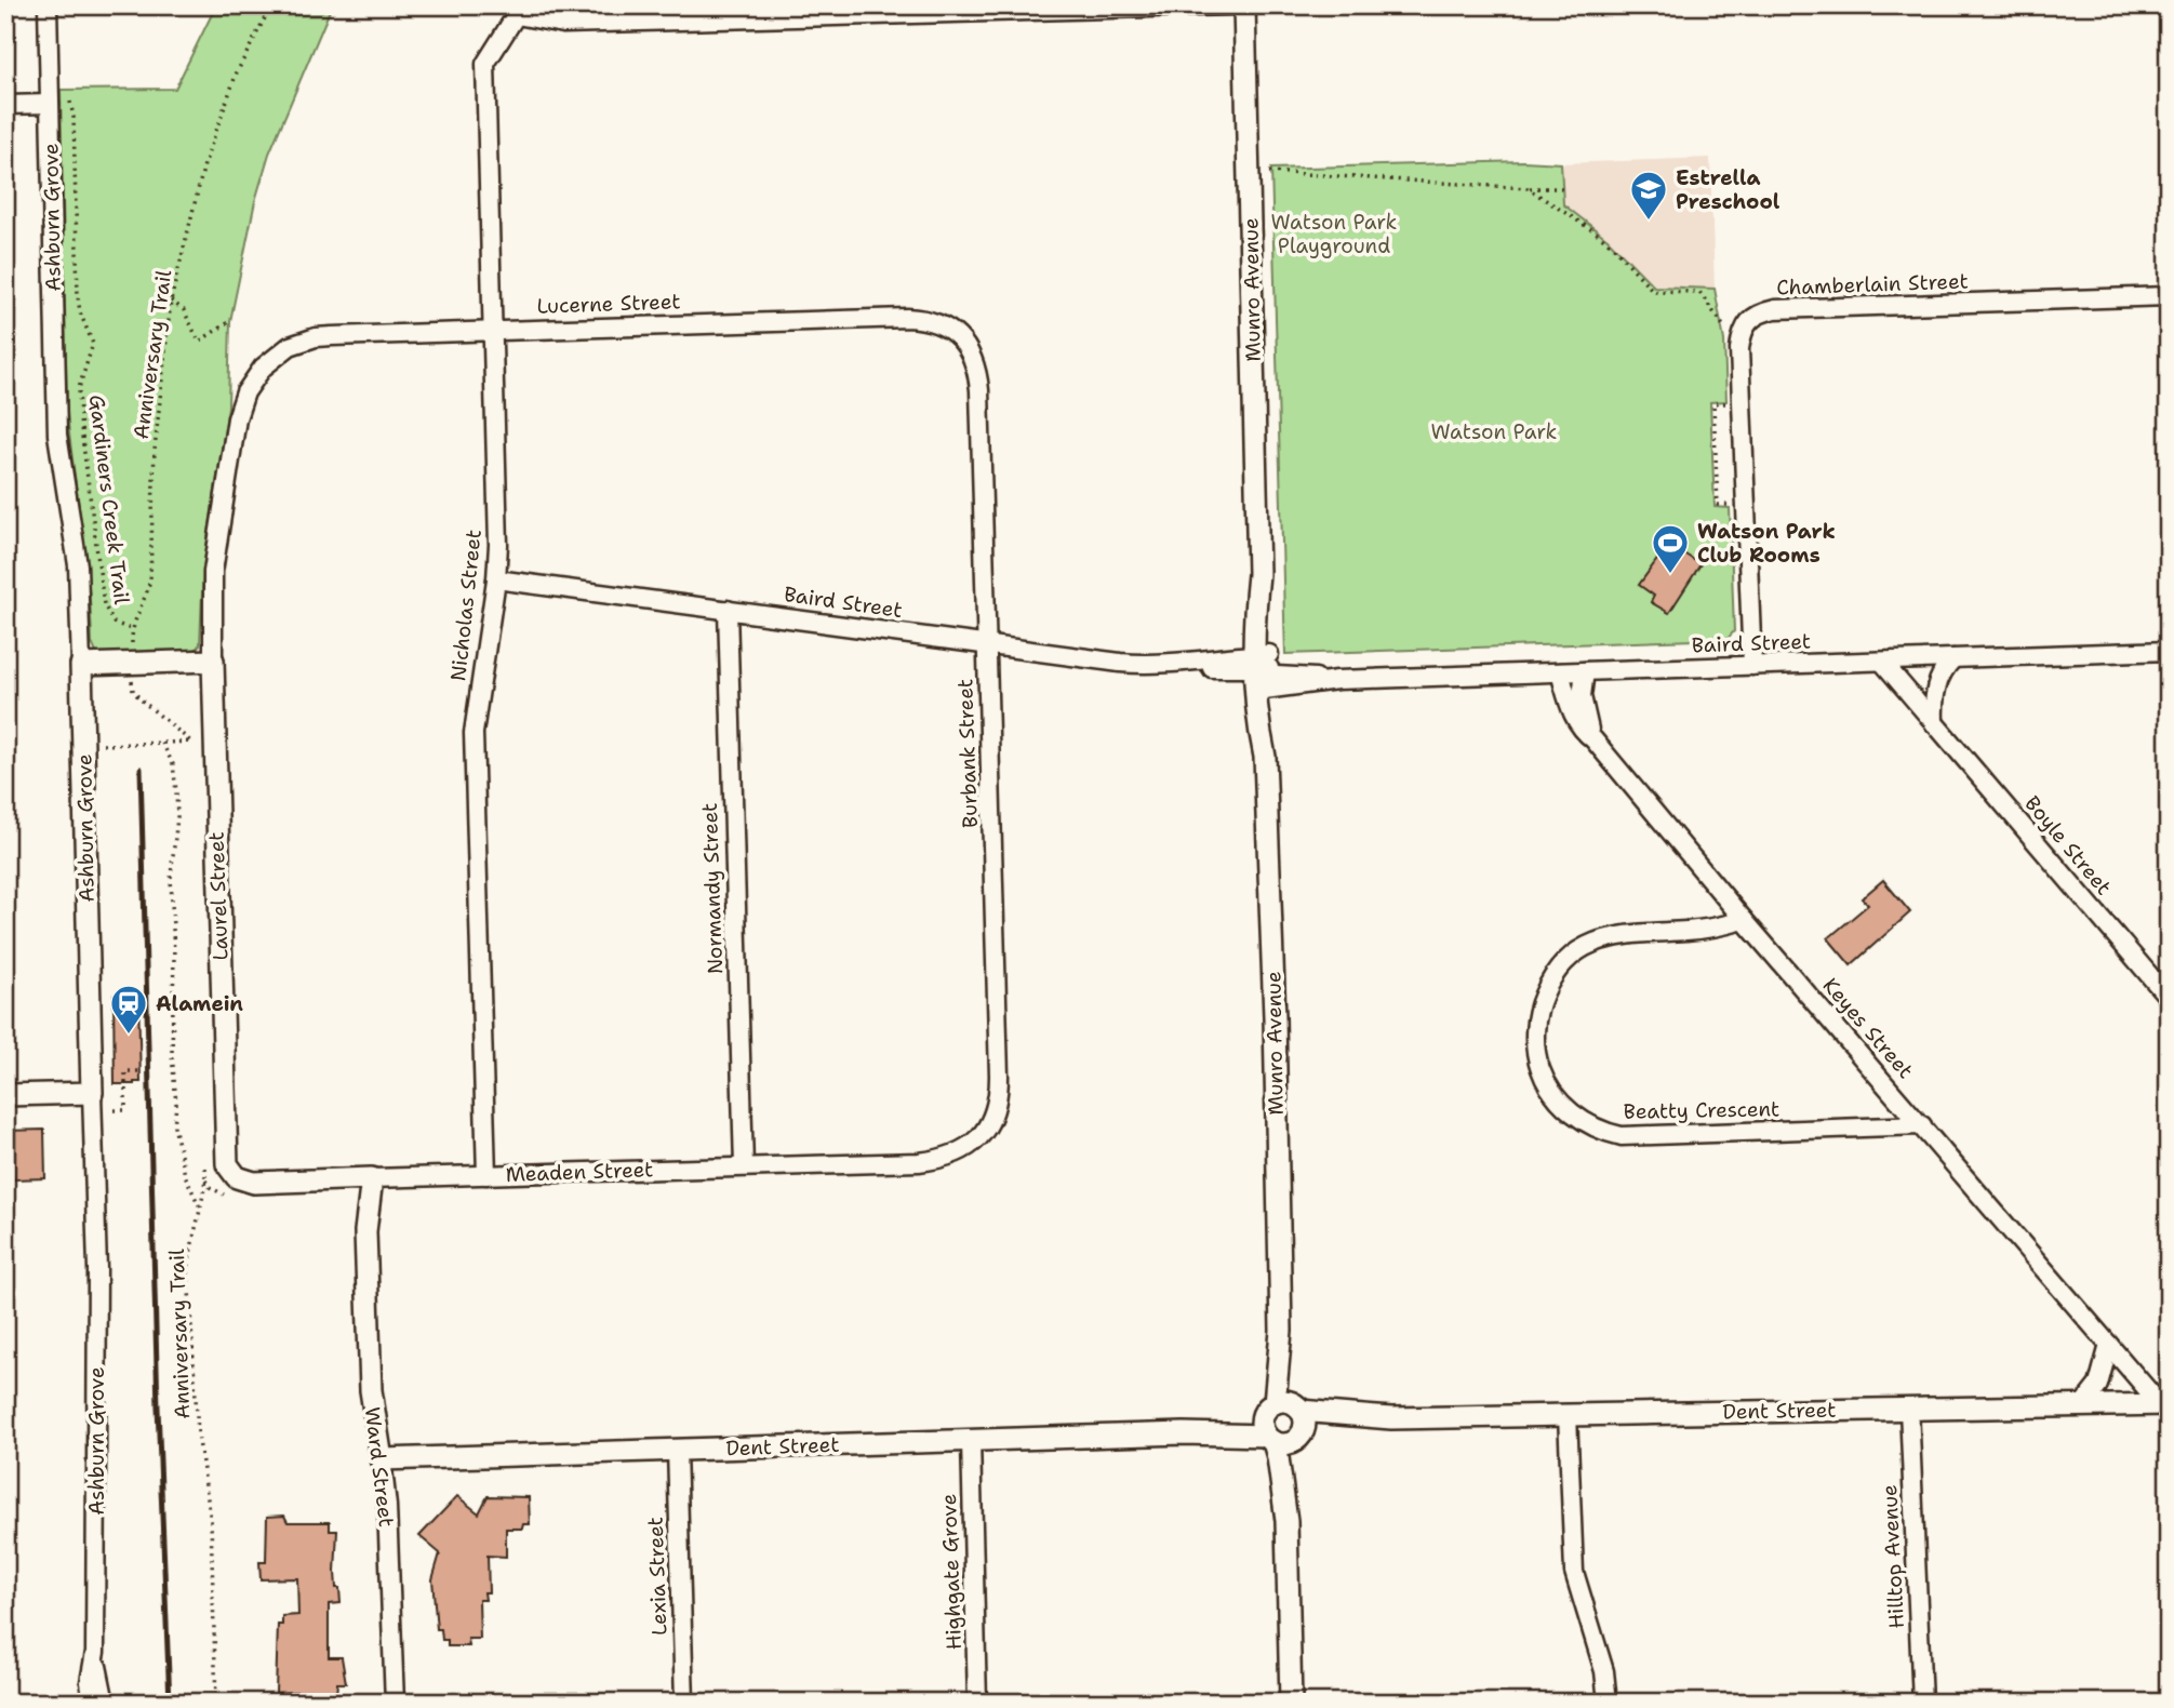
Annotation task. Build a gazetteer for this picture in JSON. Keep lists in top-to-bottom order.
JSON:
{
  "streets": {
    "street": [
      "Ashburn Grove",
      "Chamberlain Street",
      "Munro Avenue",
      "Lucerne Street",
      "Baird Street",
      "Nicholas Street",
      "Burbank Street",
      "Boyle Street",
      "Normandy Street",
      "Laurel Street",
      "Keyes Street",
      "Beatty Crescent",
      "Meaden Street",
      "Dent Street",
      "Ward Street",
      "Hilltop Avenue",
      "Highgate Grove",
      "Lexia Street"
    ],
    "path": ["Anniversary Trail", "Gardiners Creek Trail"]
  },
  "crossings": [
    ["Chamberlain Street", "Baird Street"],
    ["Munro Avenue", "Baird Street"],
    ["Munro Avenue", "Dent Street"],
    ["Lucerne Street", "Nicholas Street"],
    ["Lucerne Street", "Burbank Street"],
    ["Lucerne Street", "Laurel Street"],
    ["Anniversary Trail", "Gardiners Creek Trail"],
    ["Baird Street", "Nicholas Street"],
    ["Baird Street", "Burbank Street"],
    ["Baird Street", "Boyle Street"],
    ["Baird Street", "Normandy Street"],
    ["Baird Street", "Keyes Street"],
    ["Nicholas Street", "Meaden Street"],
    ["Burbank Street", "Meaden Street"],
    ["Normandy Street", "Meaden Street"],
    ["Laurel Street", "Meaden Street"],
    ["Keyes Street", "Beatty Crescent"],
    ["Keyes Street", "Dent Street"],
    ["Meaden Street", "Ward Street"],
    ["Dent Street", "Ward Street"],
    ["Dent Street", "Hilltop Avenue"],
    ["Dent Street", "Highgate Grove"],
    ["Dent Street", "Lexia Street"]
  ],
  "parks": ["Watson Park Playground", "Watson Park"],
  "places": {
    "school or university": ["Estrella Preschool"],
    "sports": ["Watson Park Club Rooms"],
    "station": ["Alamein"]
  }
}
